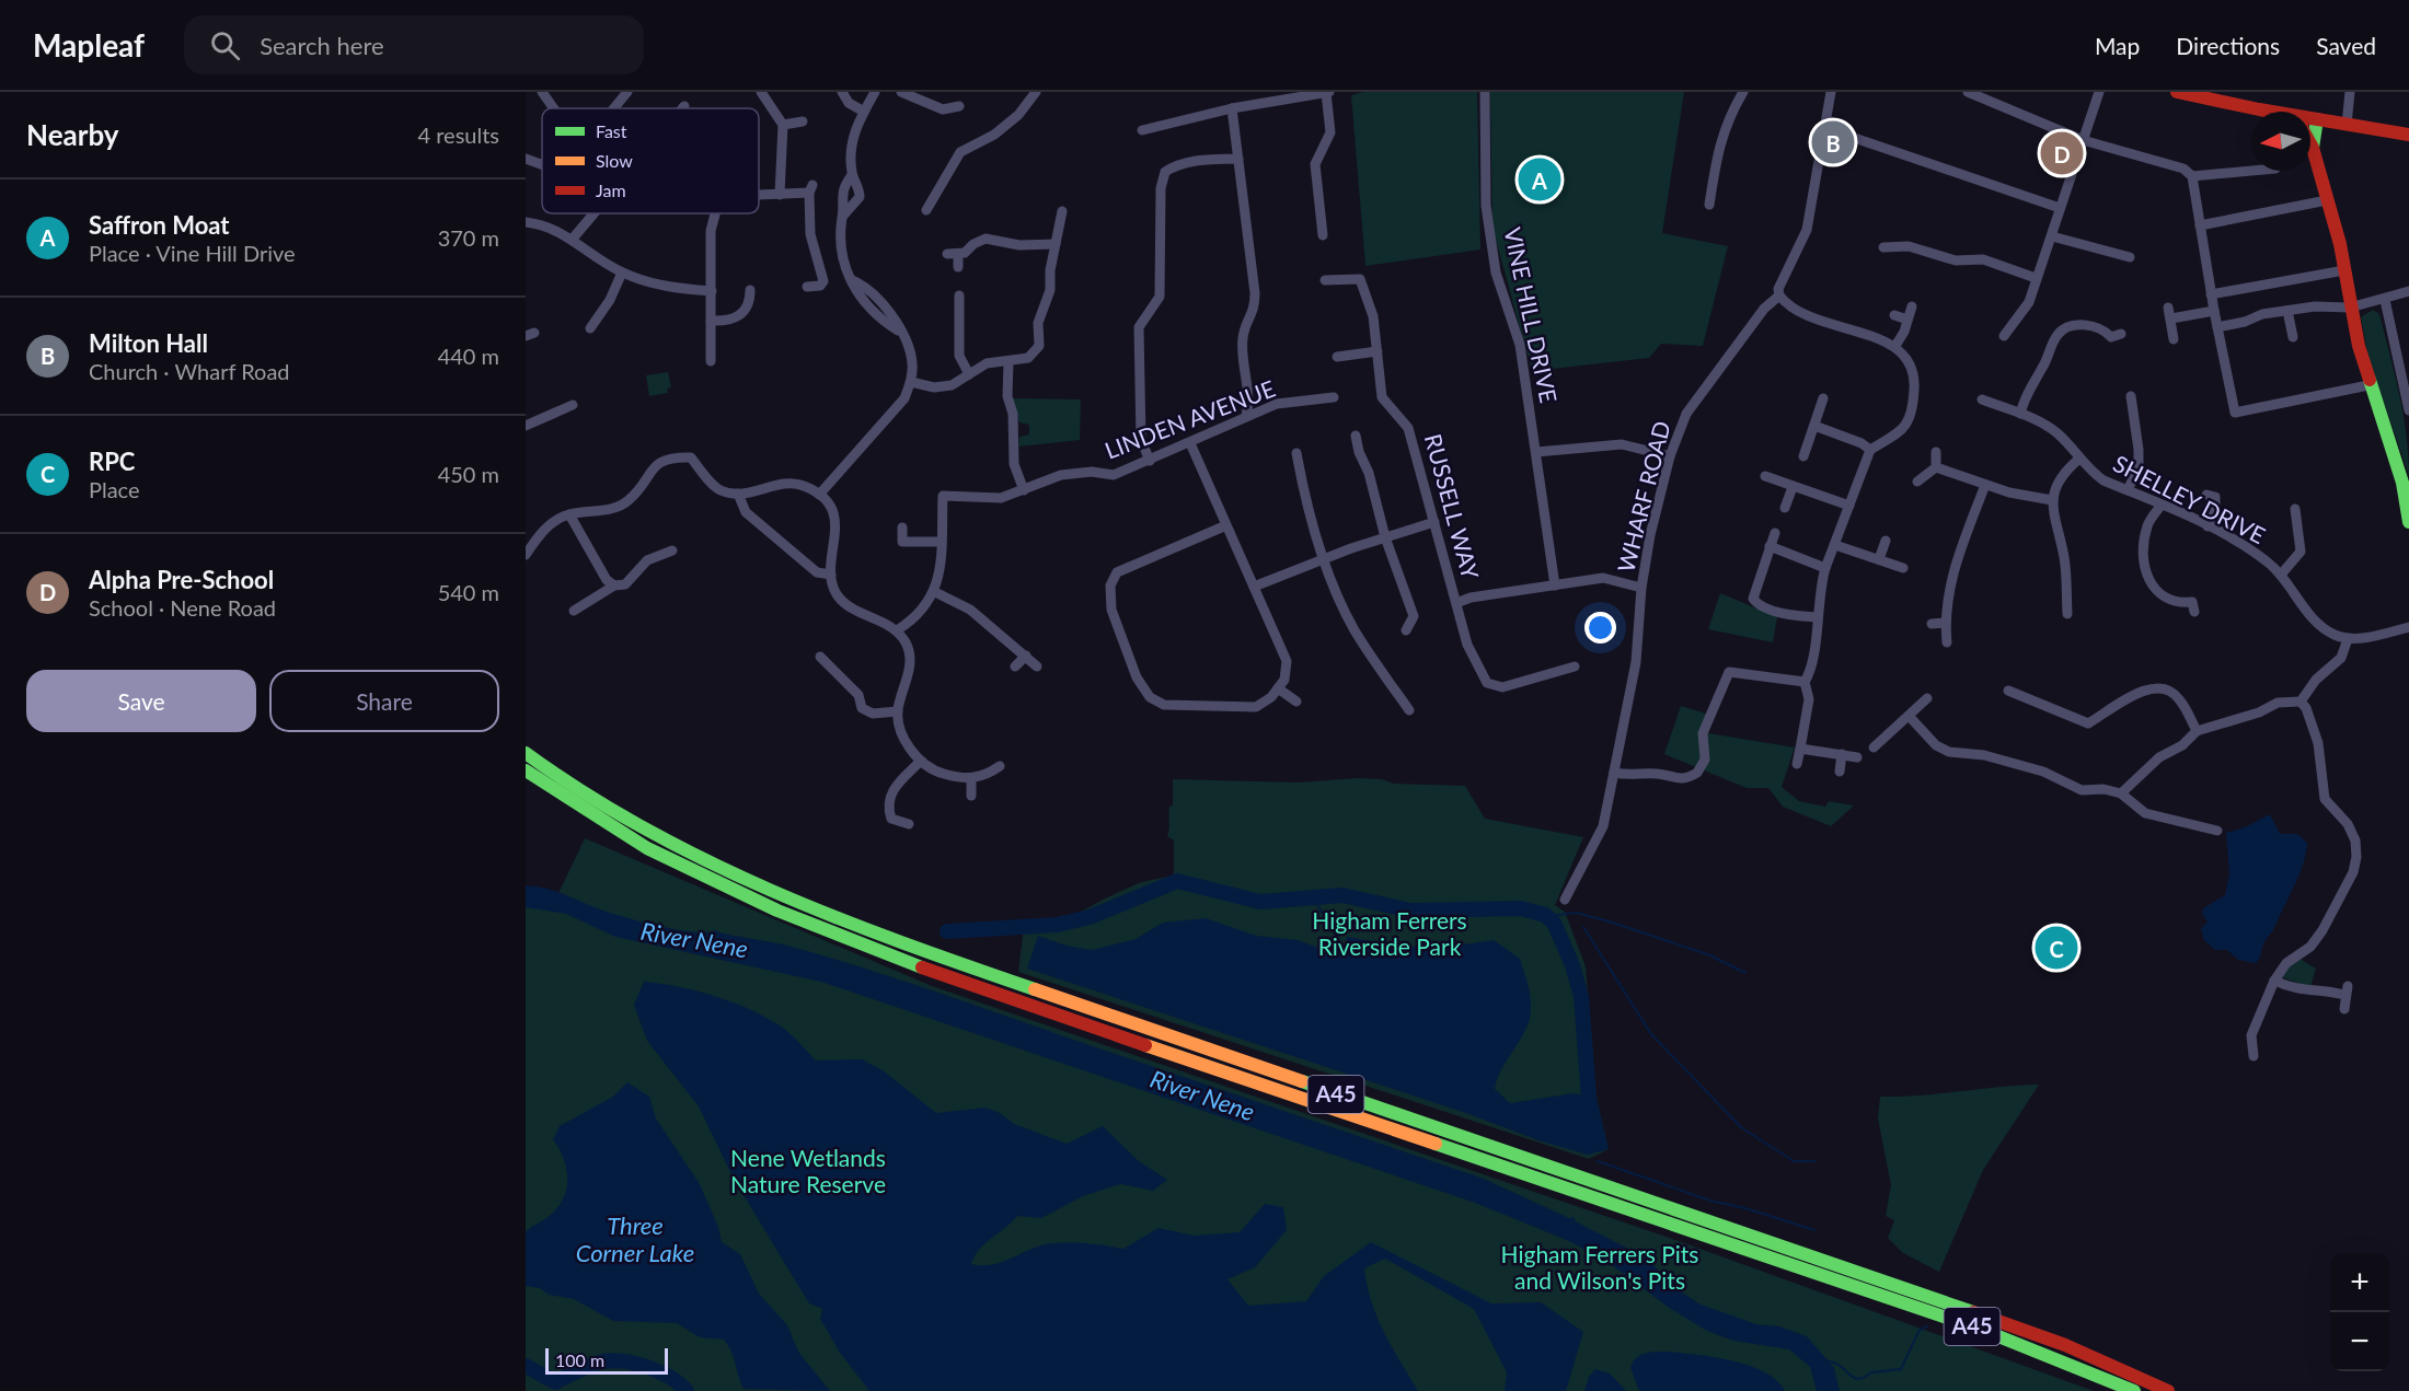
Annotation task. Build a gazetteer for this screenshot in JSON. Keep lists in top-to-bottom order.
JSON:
{
  "streets": {
    "main road": ["A45"],
    "street": [
      "VINE HILL DRIVE",
      "LINDEN AVENUE",
      "WHARF ROAD",
      "SHELLEY DRIVE",
      "RUSSELL WAY"
    ]
  },
  "water": ["River Nene", "Three Corner Lake"],
  "parks": ["Higham Ferrers Riverside Park", "Nene Wetlands Nature Reserve", "Higham Ferrers Pits and Wilson's Pits"],
  "legend": ["Fast", "Slow", "Jam"],
  "scale_bar": "100 m",
  "north": "left",
  "page": {
    "header": "Mapleaf",
    "search": "Search here",
    "nav": ["Map", "Directions", "Saved"],
    "heading": ["Nearby", "4 results"],
    "pins": [
      "B",
      "D",
      "A",
      "C"
    ],
    "list": [
      {
        "mark": "A",
        "name": "Saffron Moat",
        "note": "Place · Vine Hill Drive",
        "value": "370 m"
      },
      {
        "mark": "B",
        "name": "Milton Hall",
        "note": "Church · Wharf Road",
        "value": "440 m"
      },
      {
        "mark": "C",
        "name": "RPC",
        "note": "Place",
        "value": "450 m"
      },
      {
        "mark": "D",
        "name": "Alpha Pre-School",
        "note": "School · Nene Road",
        "value": "540 m"
      }
    ],
    "buttons": ["Save", "Share"],
    "map_buttons": ["+", "−"],
    "scale": "100 m"
  }
}
